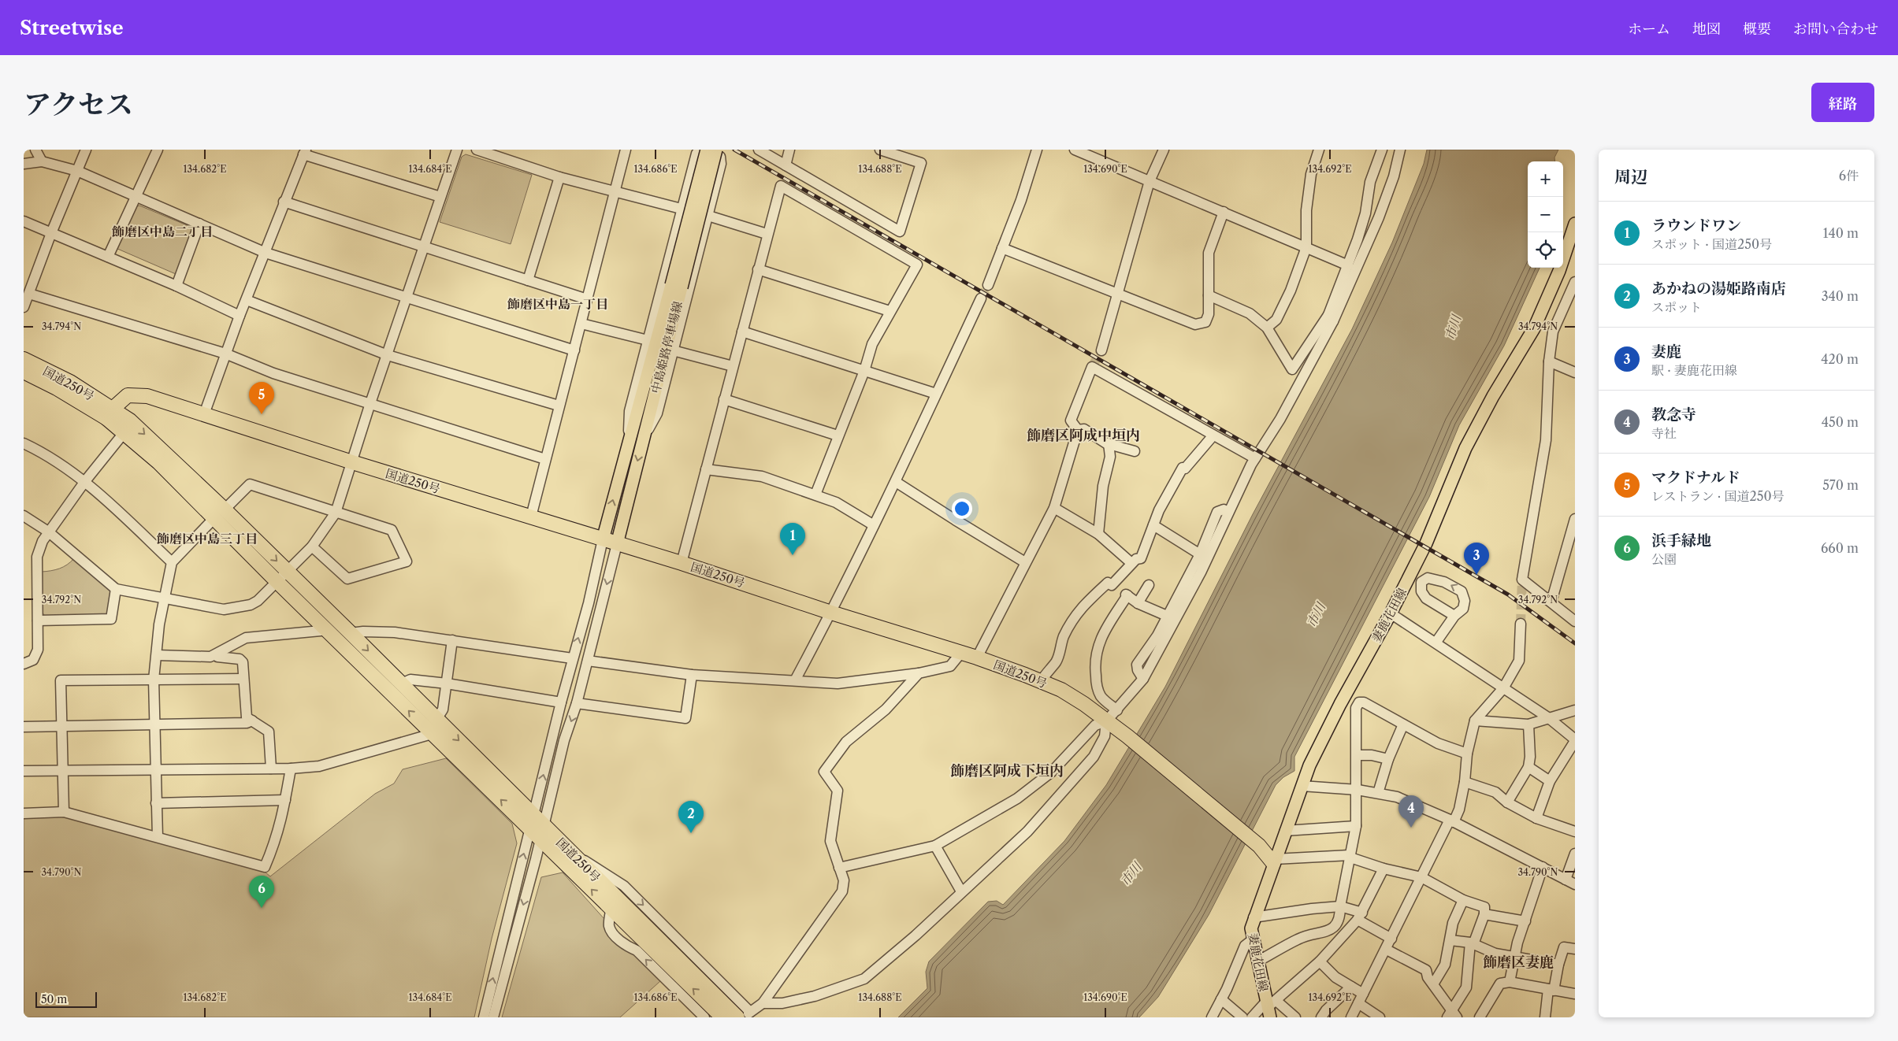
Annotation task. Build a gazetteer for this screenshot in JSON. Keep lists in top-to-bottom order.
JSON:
{
  "streets": {
    "highway": ["国道250号"],
    "main road": ["中島姫路停車場線", "妻鹿花田線"]
  },
  "crossings": [
    ["中島姫路停車場線", "国道250号"],
    ["国道250号", "妻鹿花田線"]
  ],
  "districts": [
    "飾磨区中島二丁目",
    "飾磨区中島一丁目",
    "飾磨区阿成中垣内",
    "飾磨区中島三丁目",
    "飾磨区阿成下垣内",
    "飾磨区妻鹿"
  ],
  "water": ["市川"],
  "scale_bar": "50 m",
  "page": {
    "header": "Streetwise",
    "nav": [
      "ホーム",
      "地図",
      "概要",
      "お問い合わせ"
    ],
    "title": "アクセス",
    "buttons": "経路",
    "heading": ["周辺", "6件"],
    "map_buttons": ["+", "−"],
    "list": [
      {
        "mark": "1",
        "name": "ラウンドワン",
        "note": "スポット · 国道250号",
        "value": "140 m"
      },
      {
        "mark": "2",
        "name": "あかねの湯姫路南店",
        "note": "スポット",
        "value": "340 m"
      },
      {
        "mark": "3",
        "name": "妻鹿",
        "note": "駅 · 妻鹿花田線",
        "value": "420 m"
      },
      {
        "mark": "4",
        "name": "教念寺",
        "note": "寺社",
        "value": "450 m"
      },
      {
        "mark": "5",
        "name": "マクドナルド",
        "note": "レストラン · 国道250号",
        "value": "570 m"
      },
      {
        "mark": "6",
        "name": "浜手緑地",
        "note": "公園",
        "value": "660 m"
      }
    ],
    "pins": [
      "5",
      "1",
      "3",
      "4",
      "2",
      "6"
    ],
    "scale": "50 m"
  },
  "coordinates": [
    "134.682°E",
    "134.684°E",
    "134.686°E",
    "134.688°E",
    "134.690°E",
    "134.692°E",
    "34.794°N",
    "34.792°N",
    "34.790°N"
  ]
}
